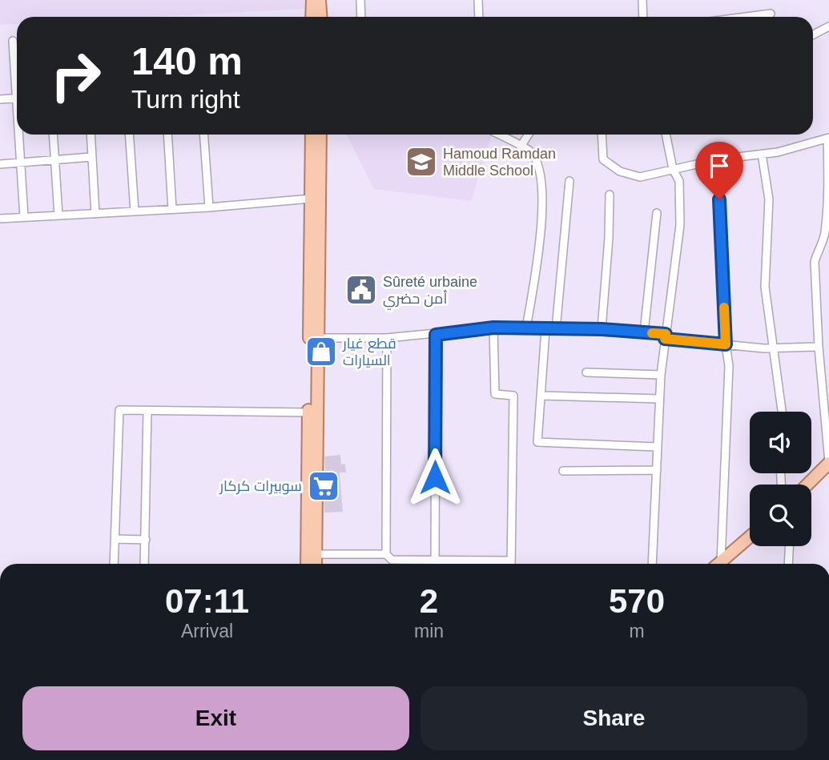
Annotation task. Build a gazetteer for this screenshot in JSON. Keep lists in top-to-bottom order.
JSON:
{
  "places": {
    "school or university": ["Hamoud Ramdan Middle School"],
    "public building": ["Sûreté urbaine أمن حضري"],
    "shop": ["قطع غيار السيارات"],
    "supermarket": ["سوبيرات كركار"]
  },
  "page": {
    "turn": ["140 m", "Turn right"],
    "eta": [
      "07:11",
      "Arrival",
      "2",
      "min",
      "570",
      "m"
    ],
    "buttons": ["Exit", "Share"]
  }
}
